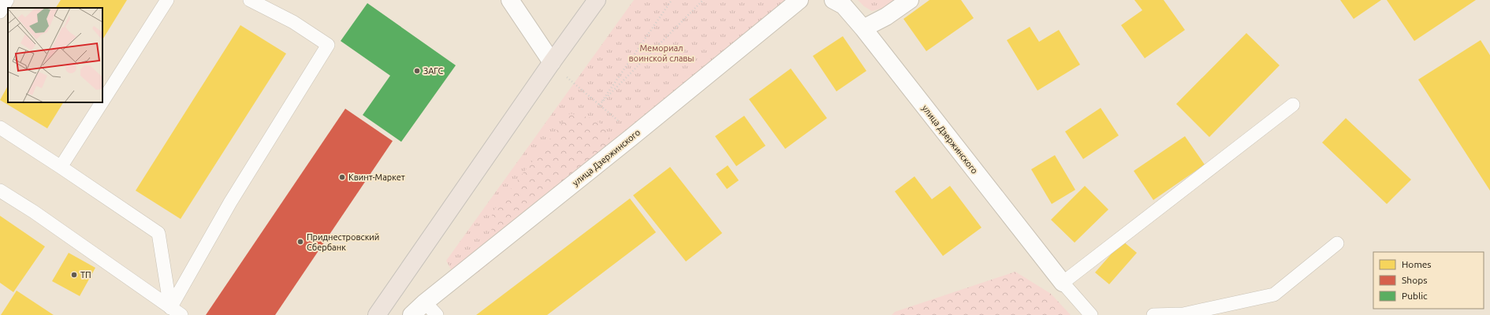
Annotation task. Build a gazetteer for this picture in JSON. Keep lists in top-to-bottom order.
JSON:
{
  "streets": {
    "street": ["улица Дзержинского"]
  },
  "parks": ["Мемориал воинской славы"],
  "places": [
    "ЗАГС",
    "Квинт-Маркет",
    "Приднестровский Сбербанк",
    "ТП"
  ],
  "legend": ["Homes", "Shops", "Public"]
}
